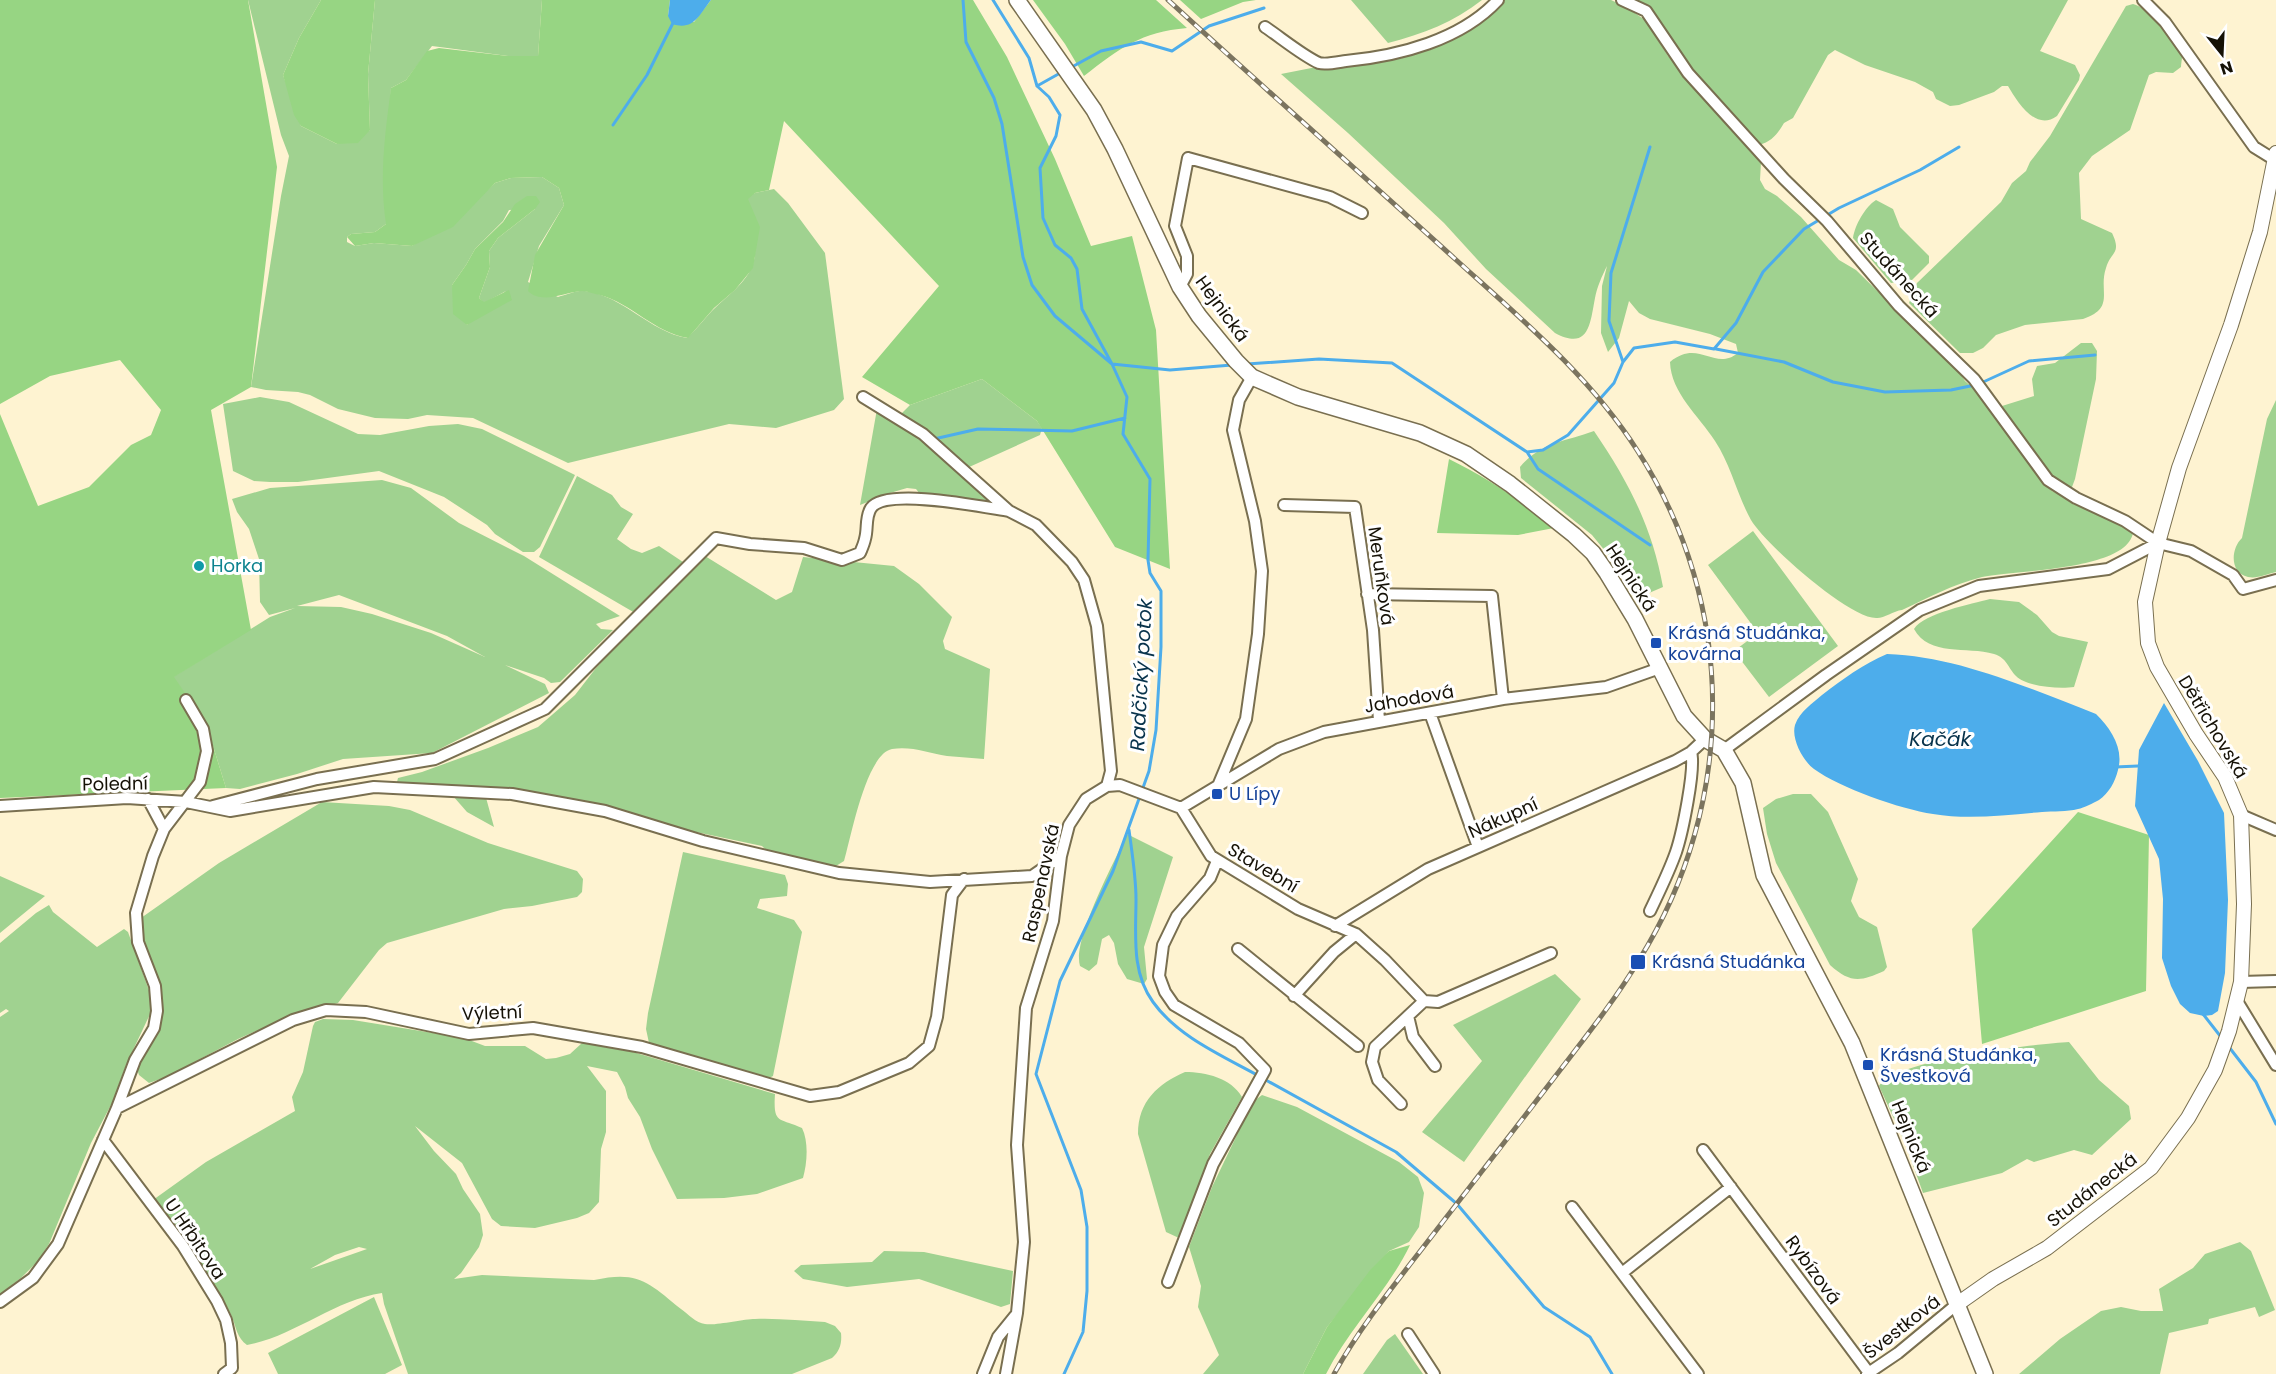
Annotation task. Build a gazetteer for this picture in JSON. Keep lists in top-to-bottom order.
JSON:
{
  "streets": {
    "main road": ["Hejnická"],
    "street": [
      "Studánecká",
      "Meruňková",
      "Jahodová",
      "Dětřichovská",
      "Polední",
      "Nákupní",
      "Stavební",
      "Raspenavská",
      "Výletní",
      "U Hřbitova",
      "Rybízová",
      "Švestková"
    ]
  },
  "crossings": [
    ["Studánecká", "Hejnická"],
    ["Studánecká", "Dětřichovská"],
    ["Studánecká", "Švestková"],
    ["Hejnická", "Jahodová"],
    ["Hejnická", "Nákupní"],
    ["Hejnická", "Švestková"],
    ["Meruňková", "Jahodová"],
    ["Jahodová", "Stavební"],
    ["Polední", "Raspenavská"],
    ["Polední", "Výletní"],
    ["Nákupní", "Stavební"],
    ["Rybízová", "Švestková"]
  ],
  "water": ["Radčický potok", "Kačák"],
  "places": {
    "other": ["Horka"],
    "transit": [
      "Krásná Studánka, kovárna",
      "U Lípy",
      "Krásná Studánka",
      "Krásná Studánka, Švestková"
    ]
  },
  "north": "bottom"
}
